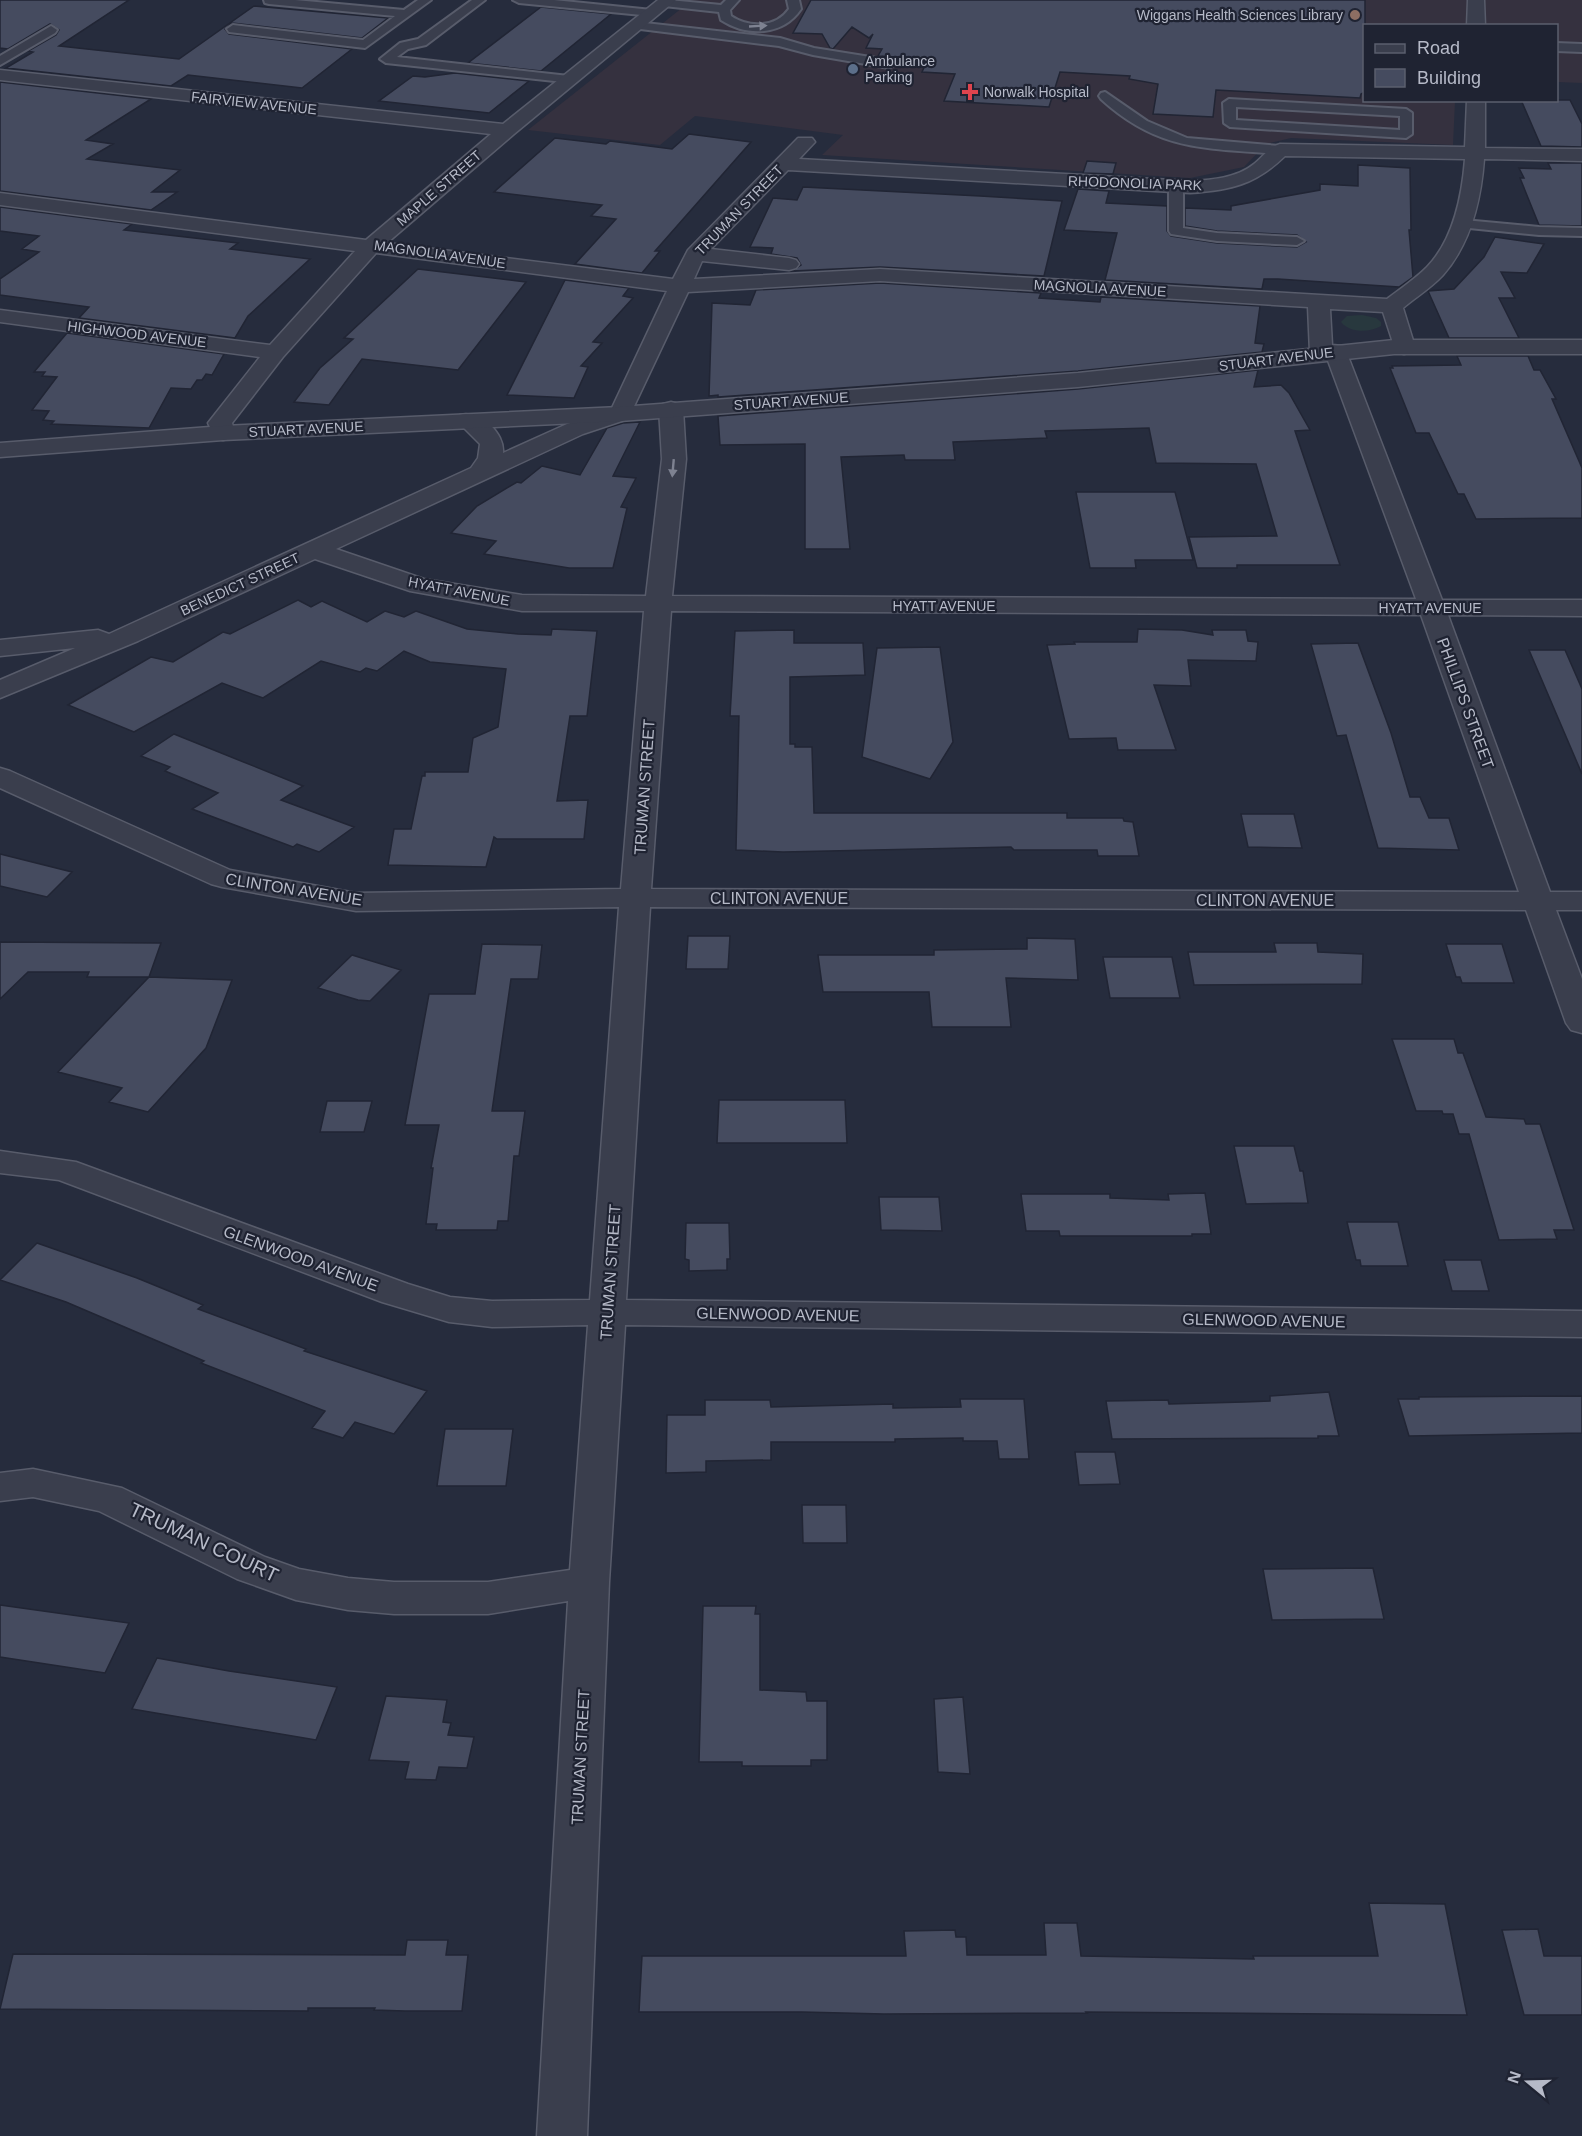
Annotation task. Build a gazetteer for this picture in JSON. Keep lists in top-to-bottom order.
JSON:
{
  "streets": {
    "street": [
      "FAIRVIEW AVENUE",
      "RHODONOLIA PARK",
      "MAPLE STREET",
      "TRUMAN STREET",
      "MAGNOLIA AVENUE",
      "HIGHWOOD AVENUE",
      "STUART AVENUE",
      "BENEDICT STREET",
      "HYATT AVENUE",
      "PHILLIPS STREET",
      "CLINTON AVENUE",
      "GLENWOOD AVENUE",
      "TRUMAN COURT"
    ]
  },
  "crossings": [
    ["FAIRVIEW AVENUE", "MAPLE STREET"],
    ["RHODONOLIA PARK", "TRUMAN STREET"],
    ["MAPLE STREET", "MAGNOLIA AVENUE"],
    ["MAPLE STREET", "HIGHWOOD AVENUE"],
    ["MAPLE STREET", "STUART AVENUE"],
    ["TRUMAN STREET", "MAGNOLIA AVENUE"],
    ["TRUMAN STREET", "STUART AVENUE"],
    ["TRUMAN STREET", "BENEDICT STREET"],
    ["TRUMAN STREET", "HYATT AVENUE"],
    ["TRUMAN STREET", "CLINTON AVENUE"],
    ["TRUMAN STREET", "GLENWOOD AVENUE"],
    ["TRUMAN STREET", "TRUMAN COURT"],
    ["MAGNOLIA AVENUE", "PHILLIPS STREET"],
    ["STUART AVENUE", "BENEDICT STREET"],
    ["STUART AVENUE", "PHILLIPS STREET"],
    ["BENEDICT STREET", "HYATT AVENUE"],
    ["HYATT AVENUE", "PHILLIPS STREET"],
    ["PHILLIPS STREET", "CLINTON AVENUE"]
  ],
  "places": {
    "other": ["Wiggans Health Sciences Library", "Ambulance Parking"],
    "health": ["Norwalk Hospital"]
  },
  "legend": ["Road", "Building"],
  "north": "left"
}
